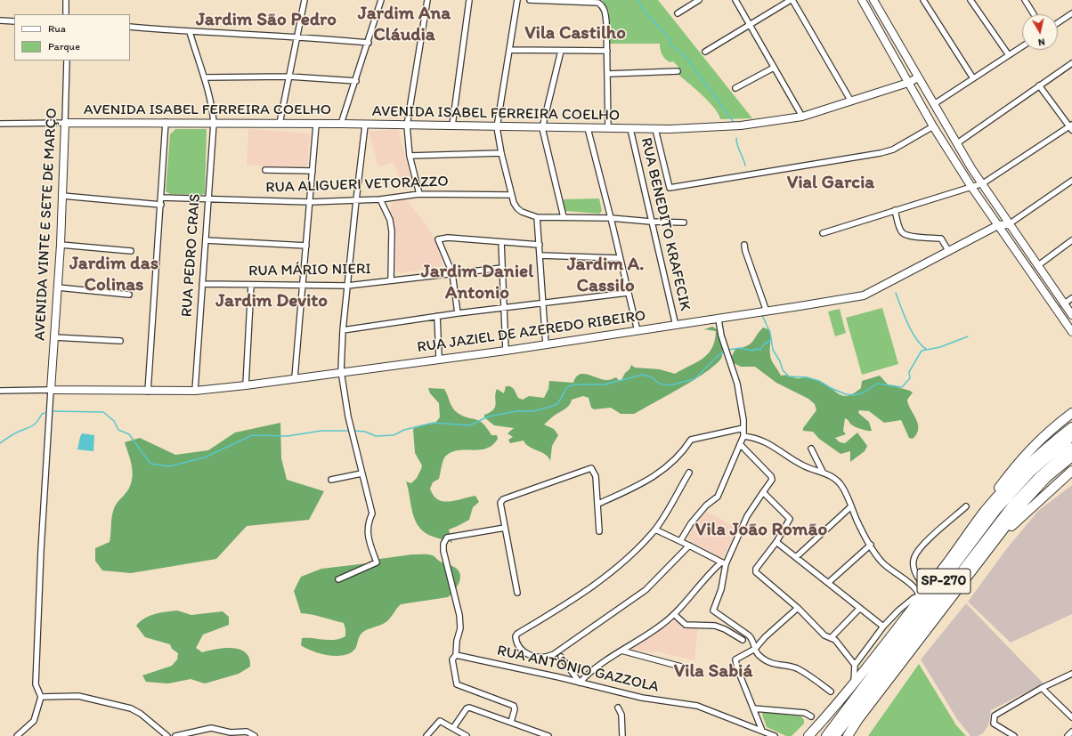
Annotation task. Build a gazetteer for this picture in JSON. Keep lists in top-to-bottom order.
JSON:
{
  "streets": {
    "highway": ["SP-270"],
    "street": [
      "AVENIDA ISABEL FERREIRA COELHO",
      "RUA ALIGUERI VETORAZZO",
      "AVENIDA VINTE E SETE DE MARÇO",
      "RUA BENEDITO KRAFECIK",
      "RUA PEDRO CRAIS",
      "RUA MÁRIO NIERI",
      "RUA JAZIEL DE AZEREDO RIBEIRO",
      "RUA ANTÔNIO GAZZOLA"
    ]
  },
  "crossings": [
    ["AVENIDA ISABEL FERREIRA COELHO", "AVENIDA VINTE E SETE DE MARÇO"],
    ["AVENIDA ISABEL FERREIRA COELHO", "RUA BENEDITO KRAFECIK"],
    ["AVENIDA ISABEL FERREIRA COELHO", "RUA PEDRO CRAIS"],
    ["RUA ALIGUERI VETORAZZO", "RUA PEDRO CRAIS"],
    ["AVENIDA VINTE E SETE DE MARÇO", "RUA JAZIEL DE AZEREDO RIBEIRO"],
    ["RUA BENEDITO KRAFECIK", "RUA JAZIEL DE AZEREDO RIBEIRO"],
    ["RUA PEDRO CRAIS", "RUA MÁRIO NIERI"],
    ["RUA PEDRO CRAIS", "RUA JAZIEL DE AZEREDO RIBEIRO"]
  ],
  "districts": [
    "Jardim Ana Cláudia",
    "Jardim São Pedro",
    "Vila Castilho",
    "Vial Garcia",
    "Jardim das Colinas",
    "Jardim A. Cassilo",
    "Jardim Daniel Antonio",
    "Jardim Devito",
    "Vila João Romão",
    "Vila Sabiá"
  ],
  "legend": ["Rua", "Parque"],
  "north": "bottom"
}
